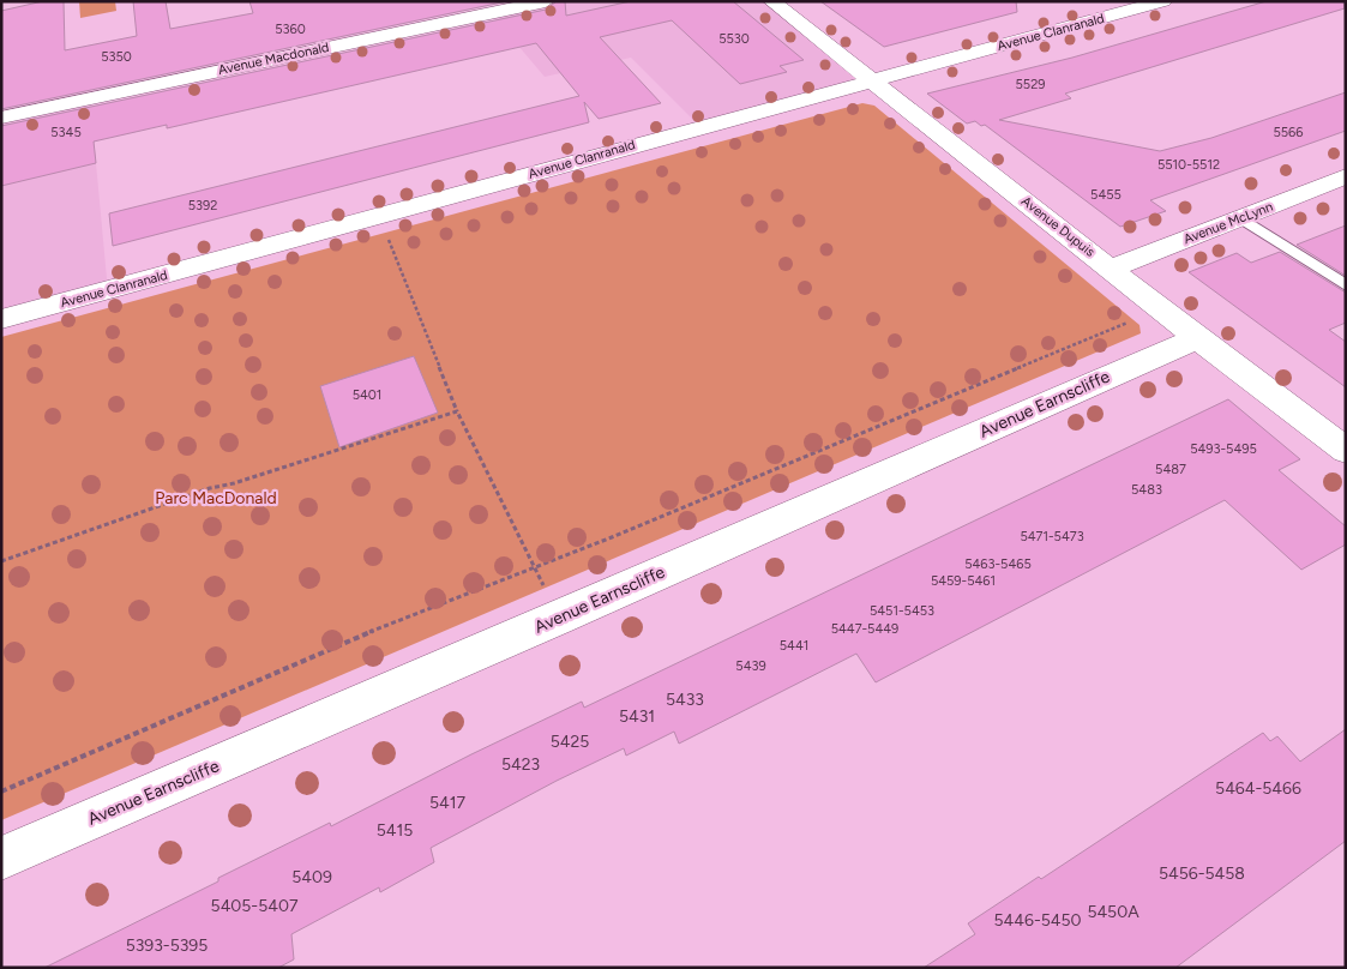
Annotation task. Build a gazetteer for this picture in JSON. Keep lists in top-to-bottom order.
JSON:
{
  "streets": {
    "street": [
      "Avenue Clanranald",
      "Avenue Macdonald",
      "Avenue McLynn",
      "Avenue Dupuis",
      "Avenue Earnscliffe"
    ]
  },
  "crossings": [
    ["Avenue Clanranald", "Avenue Dupuis"],
    ["Avenue McLynn", "Avenue Dupuis"],
    ["Avenue Dupuis", "Avenue Earnscliffe"]
  ],
  "parks": ["Parc MacDonald"],
  "house_numbers": [
    "5360",
    "5530",
    "5350",
    "5529",
    "5345",
    "5566",
    "5510-5512",
    "5455",
    "5392",
    "5401",
    "5493-5495",
    "5487",
    "5483",
    "5471-5473",
    "5463-5465",
    "5459-5461",
    "5451-5453",
    "5447-5449",
    "5441",
    "5439",
    "5433",
    "5431",
    "5425",
    "5423",
    "5464-5466",
    "5417",
    "5415",
    "5456-5458",
    "5409",
    "5405-5407",
    "5450A",
    "5446-5450",
    "5393-5395"
  ]
}
